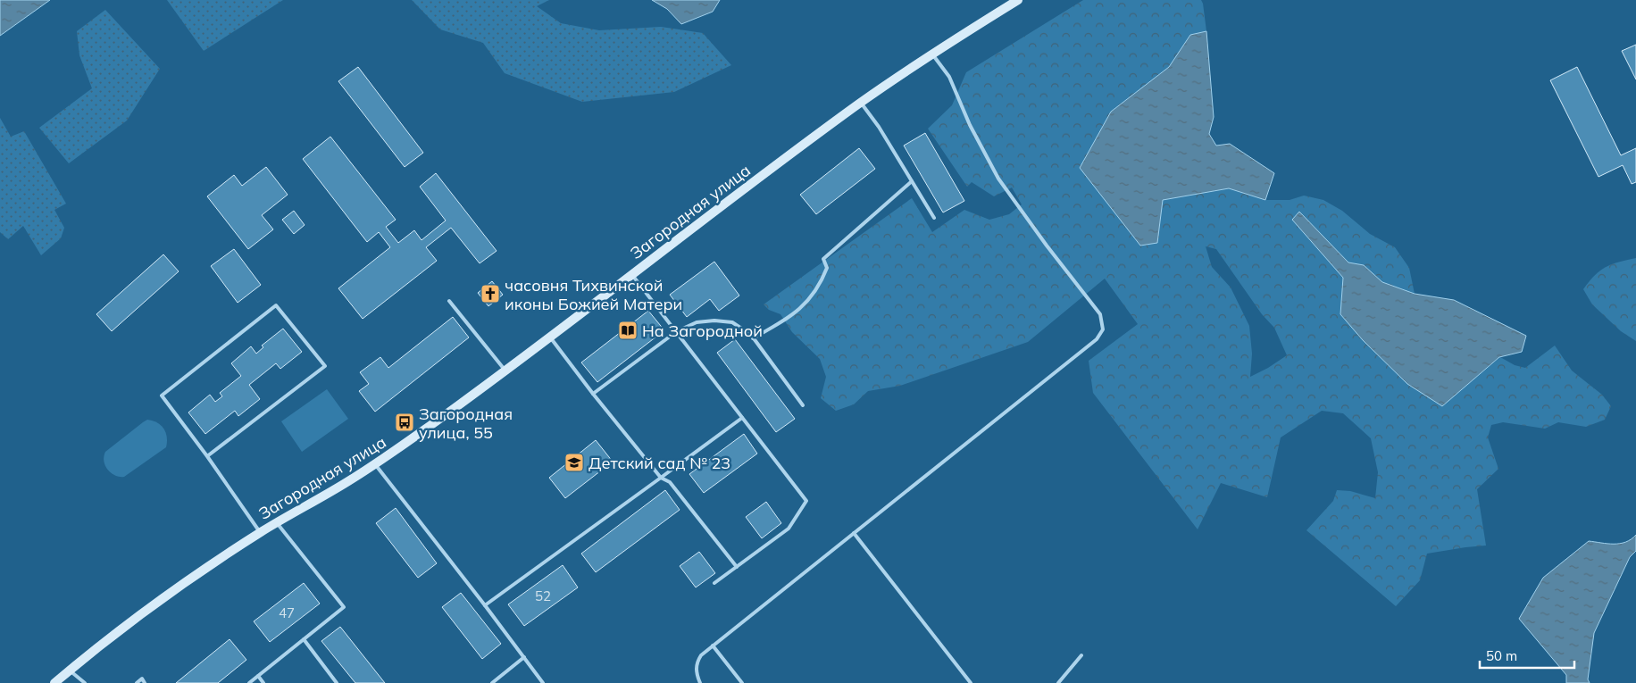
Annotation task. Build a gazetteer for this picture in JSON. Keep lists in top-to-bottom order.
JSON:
{
  "streets": {
    "main road": ["Загородная улица"]
  },
  "places": {
    "church": ["часовня Тихвинской иконы Божией Матери"],
    "library": ["На Загородной"],
    "bus stop": ["Загородная улица, 55"],
    "school or university": ["Детский сад № 23"]
  },
  "house_numbers": ["52", "47"],
  "scale_bar": "50 m"
}
